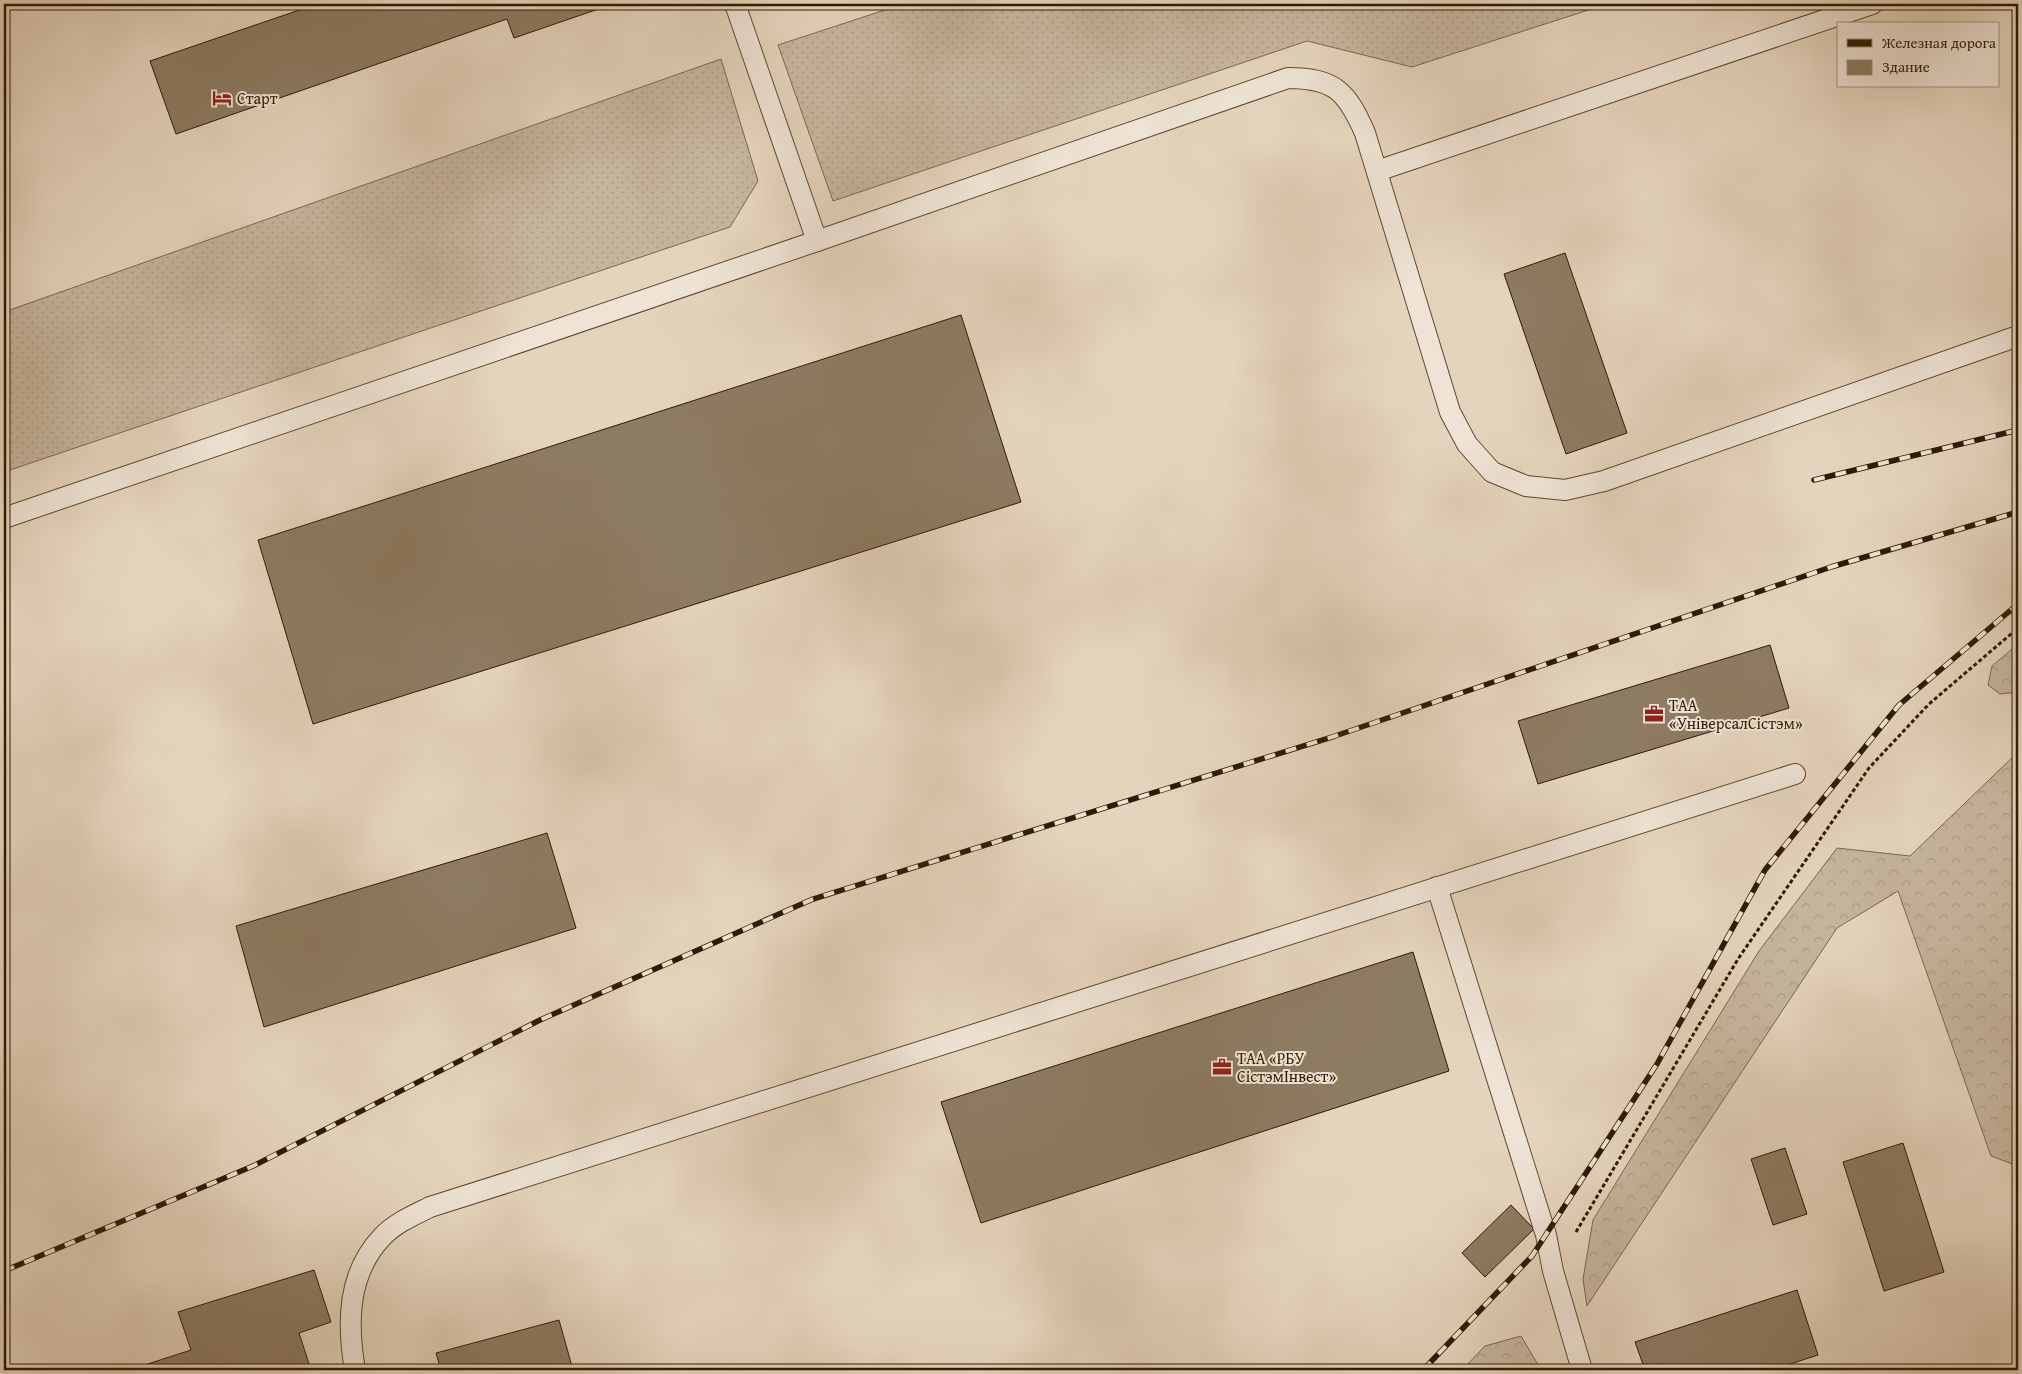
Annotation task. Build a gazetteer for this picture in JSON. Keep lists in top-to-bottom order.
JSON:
{
  "places": {
    "hotel": ["Старт"],
    "office": ["ТАА «УніверсалСістэм»", "ТАА «РБУ СістэмІнвест»"]
  },
  "legend": ["Железная дорога", "Здание"]
}
